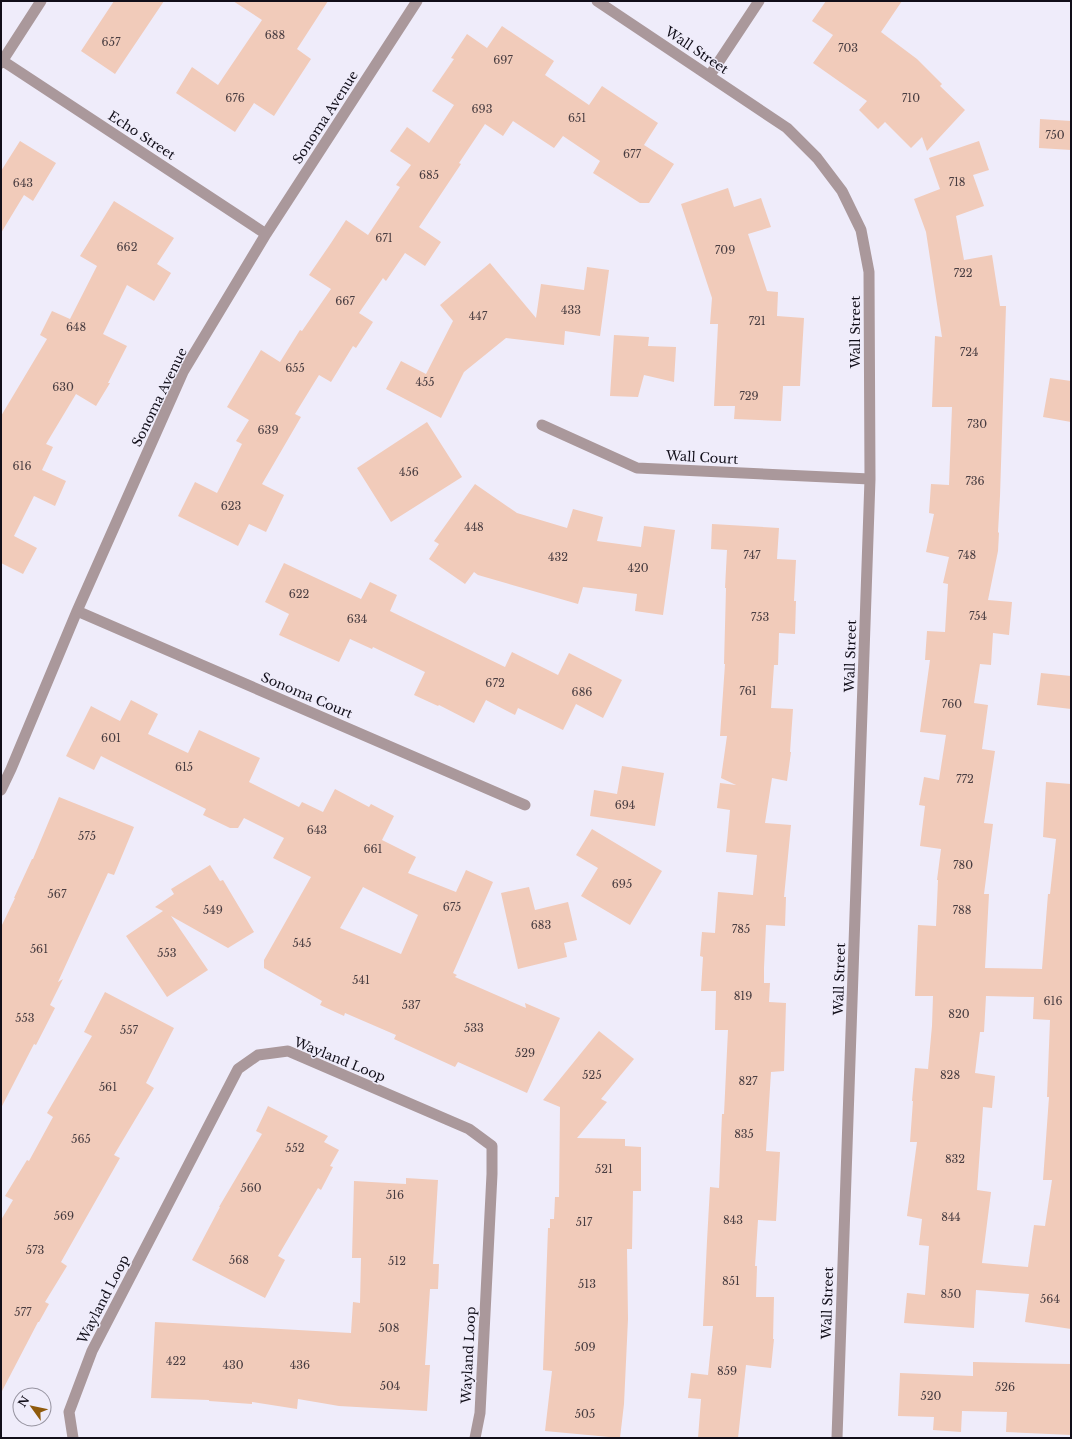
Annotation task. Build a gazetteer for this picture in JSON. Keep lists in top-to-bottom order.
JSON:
{
  "streets": {
    "street": [
      "Wall Street",
      "Sonoma Avenue",
      "Echo Street",
      "Wall Court",
      "Sonoma Court",
      "Wayland Loop"
    ]
  },
  "crossings": [
    ["Wall Street", "Wall Court"],
    ["Sonoma Avenue", "Echo Street"],
    ["Sonoma Avenue", "Sonoma Court"]
  ],
  "house_numbers": [
    "688",
    "657",
    "703",
    "697",
    "676",
    "710",
    "693",
    "651",
    "750",
    "677",
    "685",
    "718",
    "643",
    "671",
    "662",
    "709",
    "722",
    "667",
    "433",
    "447",
    "721",
    "648",
    "724",
    "655",
    "455",
    "630",
    "729",
    "730",
    "639",
    "616",
    "456",
    "736",
    "623",
    "448",
    "747",
    "748",
    "432",
    "420",
    "622",
    "754",
    "753",
    "634",
    "672",
    "761",
    "686",
    "760",
    "601",
    "615",
    "772",
    "694",
    "643",
    "575",
    "661",
    "780",
    "695",
    "567",
    "675",
    "549",
    "788",
    "683",
    "785",
    "545",
    "561",
    "553",
    "541",
    "819",
    "616",
    "537",
    "820",
    "553",
    "533",
    "557",
    "529",
    "525",
    "828",
    "827",
    "561",
    "835",
    "565",
    "552",
    "832",
    "521",
    "560",
    "516",
    "569",
    "844",
    "843",
    "517",
    "573",
    "568",
    "512",
    "851",
    "513",
    "850",
    "564",
    "577",
    "508",
    "509",
    "422",
    "430",
    "436",
    "859",
    "504",
    "526",
    "520",
    "505"
  ],
  "north": "top left"
}
